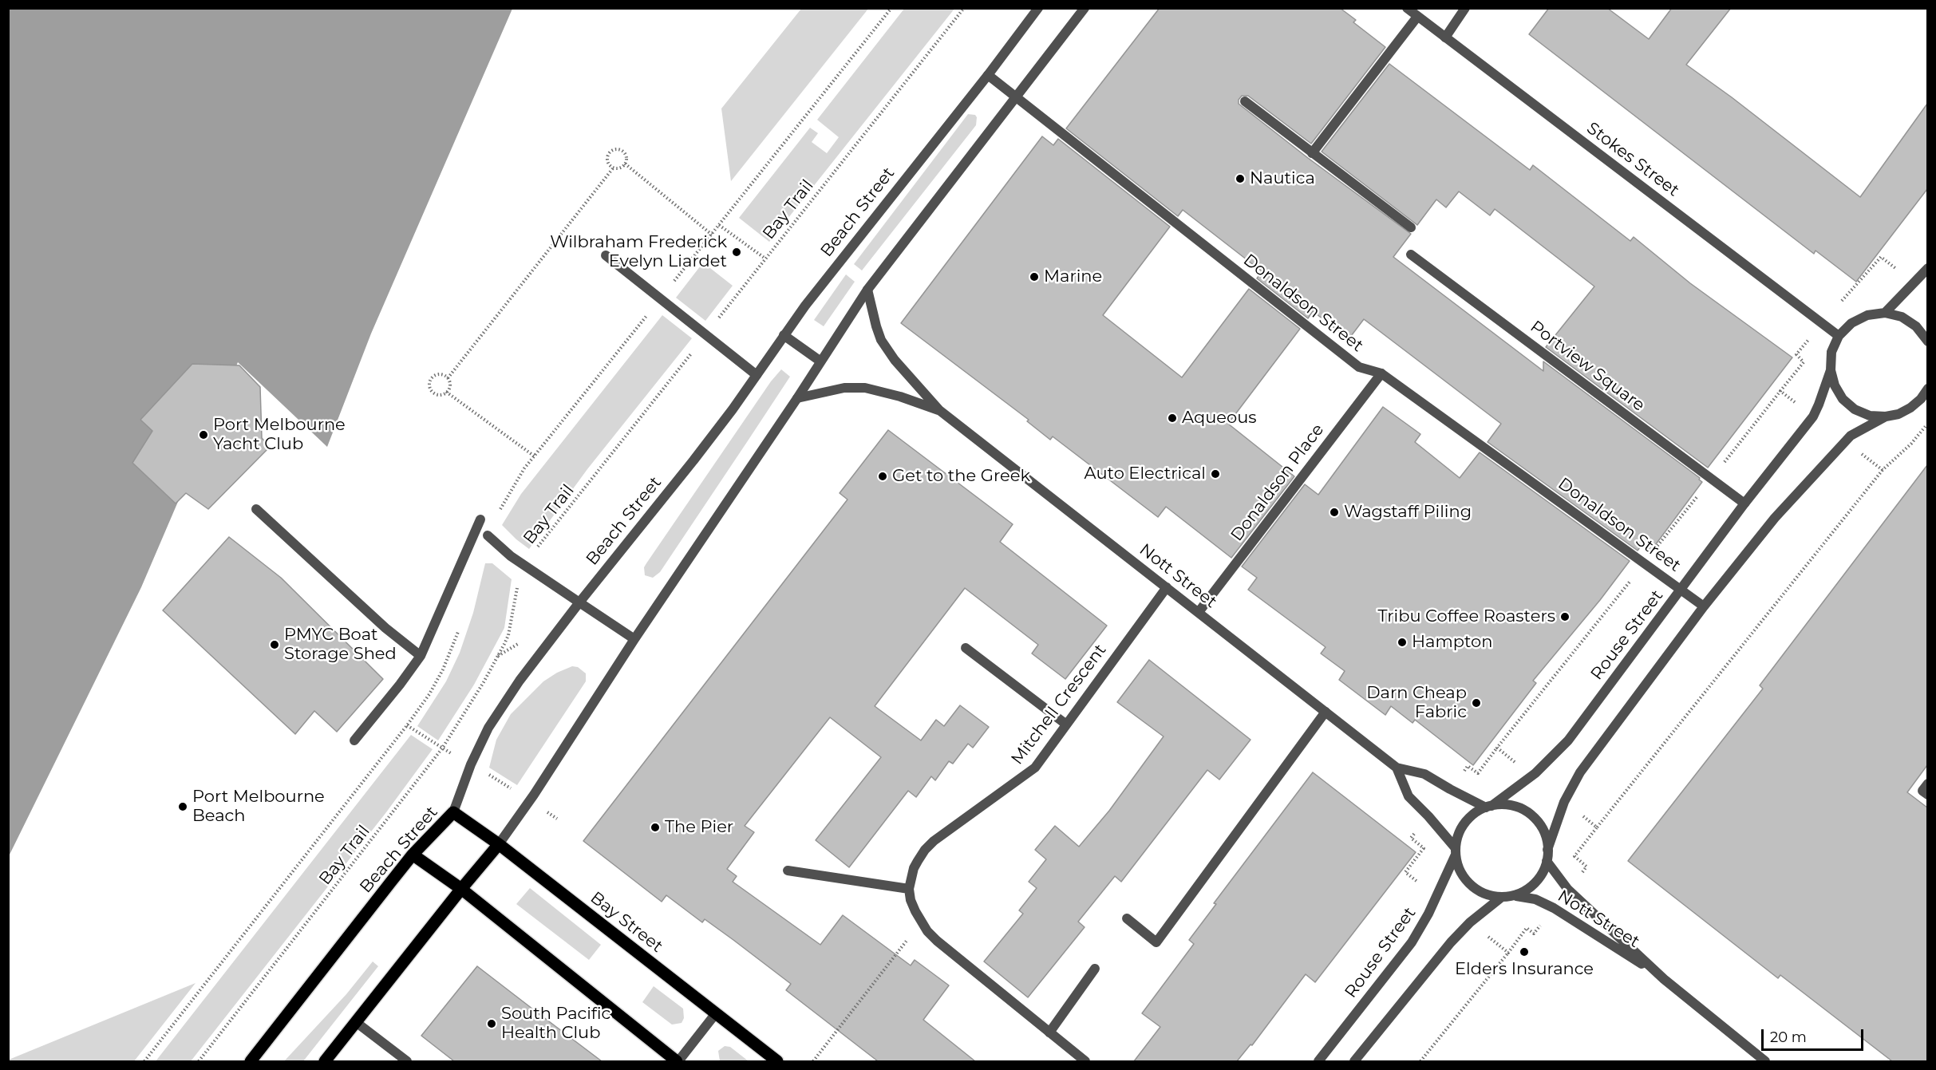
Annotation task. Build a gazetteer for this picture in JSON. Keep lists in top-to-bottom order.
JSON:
{
  "streets": {
    "main road": ["Beach Street", "Bay Street"],
    "street": [
      "Stokes Street",
      "Donaldson Street",
      "Portview Square",
      "Donaldson Place",
      "Nott Street",
      "Rouse Street",
      "Mitchell Crescent"
    ],
    "path": ["Bay Trail"]
  },
  "crossings": [
    ["Stokes Street", "Rouse Street"],
    ["Beach Street", "Donaldson Street"],
    ["Beach Street", "Bay Street"],
    ["Donaldson Street", "Donaldson Place"],
    ["Donaldson Street", "Rouse Street"],
    ["Portview Square", "Rouse Street"],
    ["Donaldson Place", "Nott Street"],
    ["Nott Street", "Rouse Street"],
    ["Nott Street", "Mitchell Crescent"]
  ],
  "places": [
    "Nautica",
    "Wilbraham Frederick Evelyn Liardet",
    "Marine",
    "Aqueous",
    "Port Melbourne Yacht Club",
    "Auto Electrical",
    "Get to the Greek",
    "Wagstaff Piling",
    "Tribu Coffee Roasters",
    "Hampton",
    "PMYC Boat Storage Shed",
    "Darn Cheap Fabric",
    "Port Melbourne Beach",
    "The Pier",
    "Elders Insurance",
    "South Pacific Health Club"
  ],
  "scale_bar": "20 m"
}
